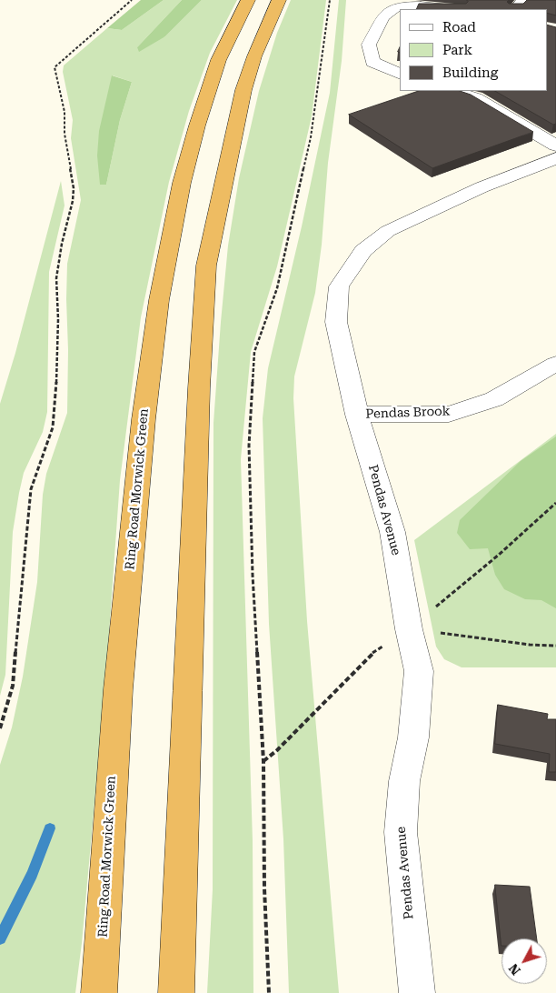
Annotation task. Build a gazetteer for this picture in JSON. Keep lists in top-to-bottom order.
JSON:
{
  "streets": {
    "highway": ["Ring Road Morwick Green"],
    "street": ["Pendas Brook", "Pendas Avenue"]
  },
  "crossings": [
    ["Pendas Brook", "Pendas Avenue"]
  ],
  "legend": ["Road", "Park", "Building"],
  "north": "bottom left"
}
